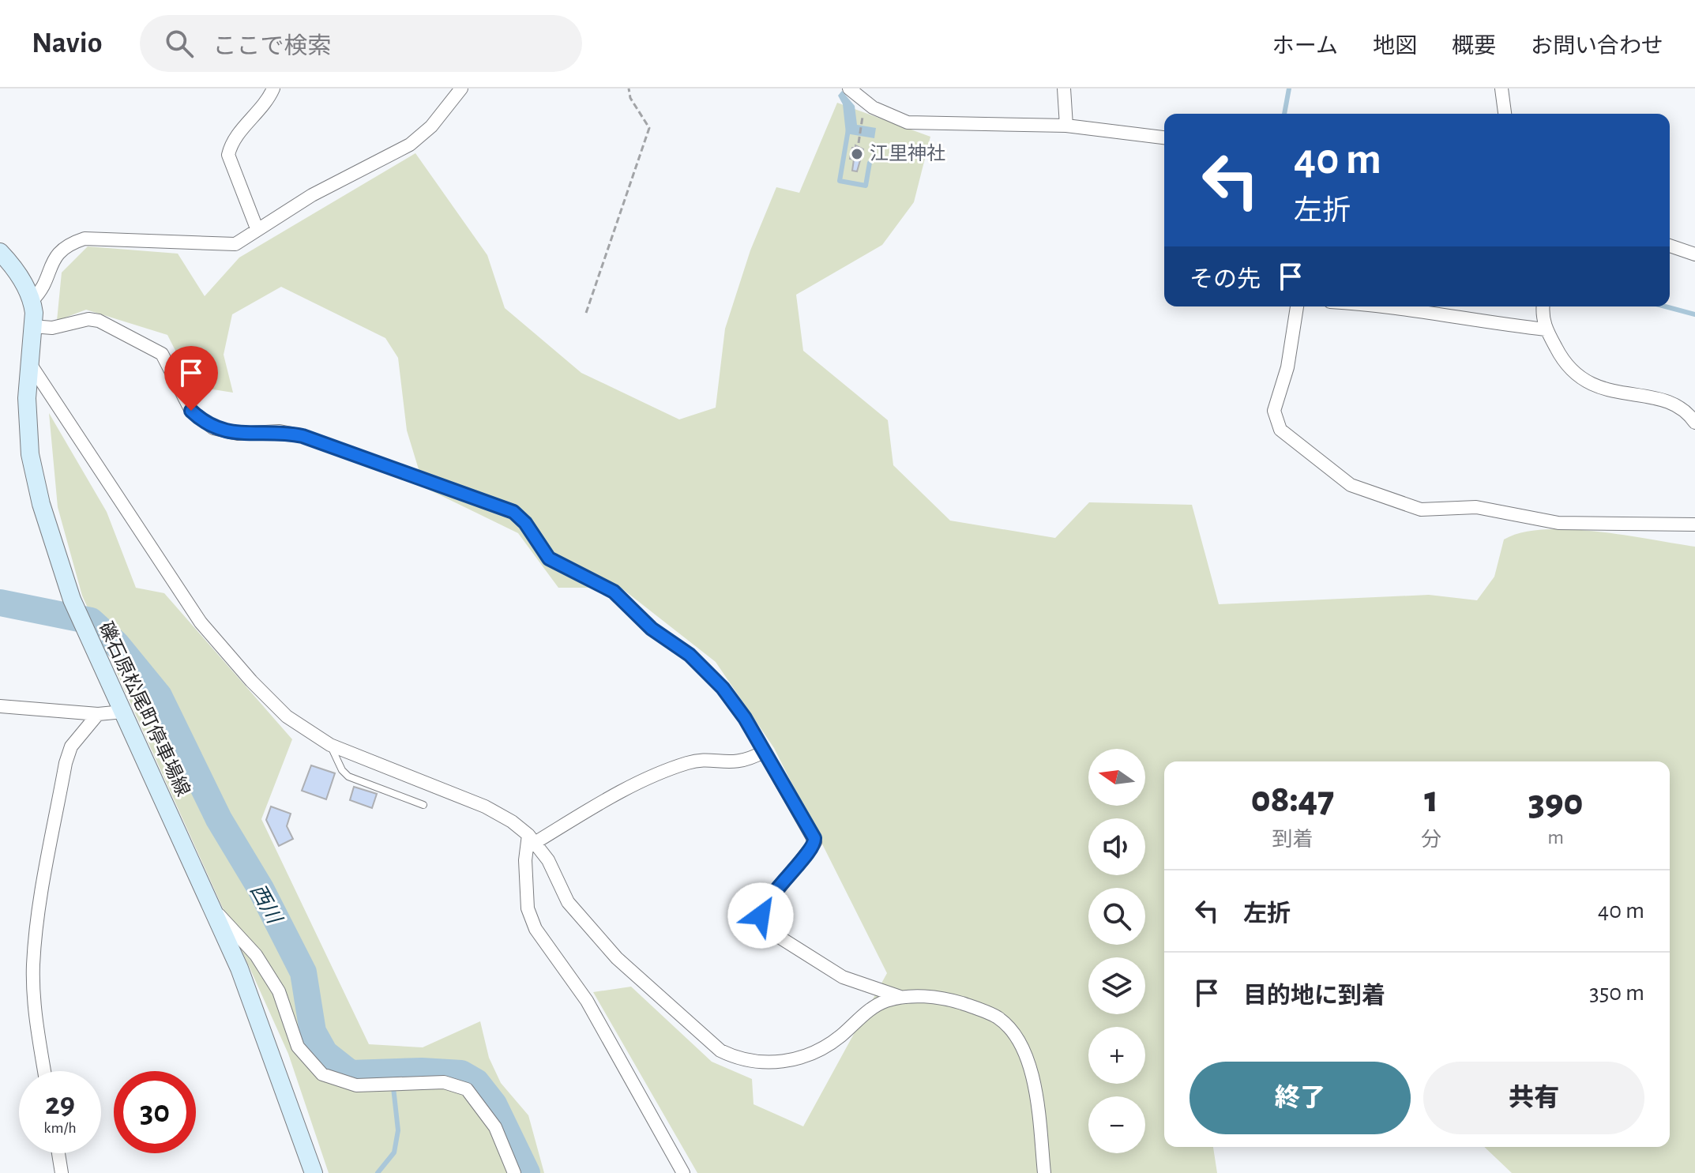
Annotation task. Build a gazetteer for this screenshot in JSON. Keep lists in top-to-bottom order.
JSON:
{
  "streets": {
    "main road": ["礫石原松尾町停車場線"]
  },
  "water": ["西川"],
  "places": ["江里神社"],
  "north": "left",
  "page": {
    "header": "Navio",
    "search": "ここで検索",
    "nav": [
      "ホーム",
      "地図",
      "概要",
      "お問い合わせ"
    ],
    "turn": ["40 m", "左折"],
    "then": "その先",
    "map_buttons": ["+", "−"],
    "eta": [
      "08:47",
      "到着",
      "1",
      "分",
      "390",
      "m"
    ],
    "list": [
      {
        "name": "左折",
        "value": "40 m"
      },
      {
        "name": "目的地に到着",
        "value": "350 m"
      }
    ],
    "buttons": ["終了", "共有"],
    "speed": "29 km/h",
    "limit": "30"
  }
}
